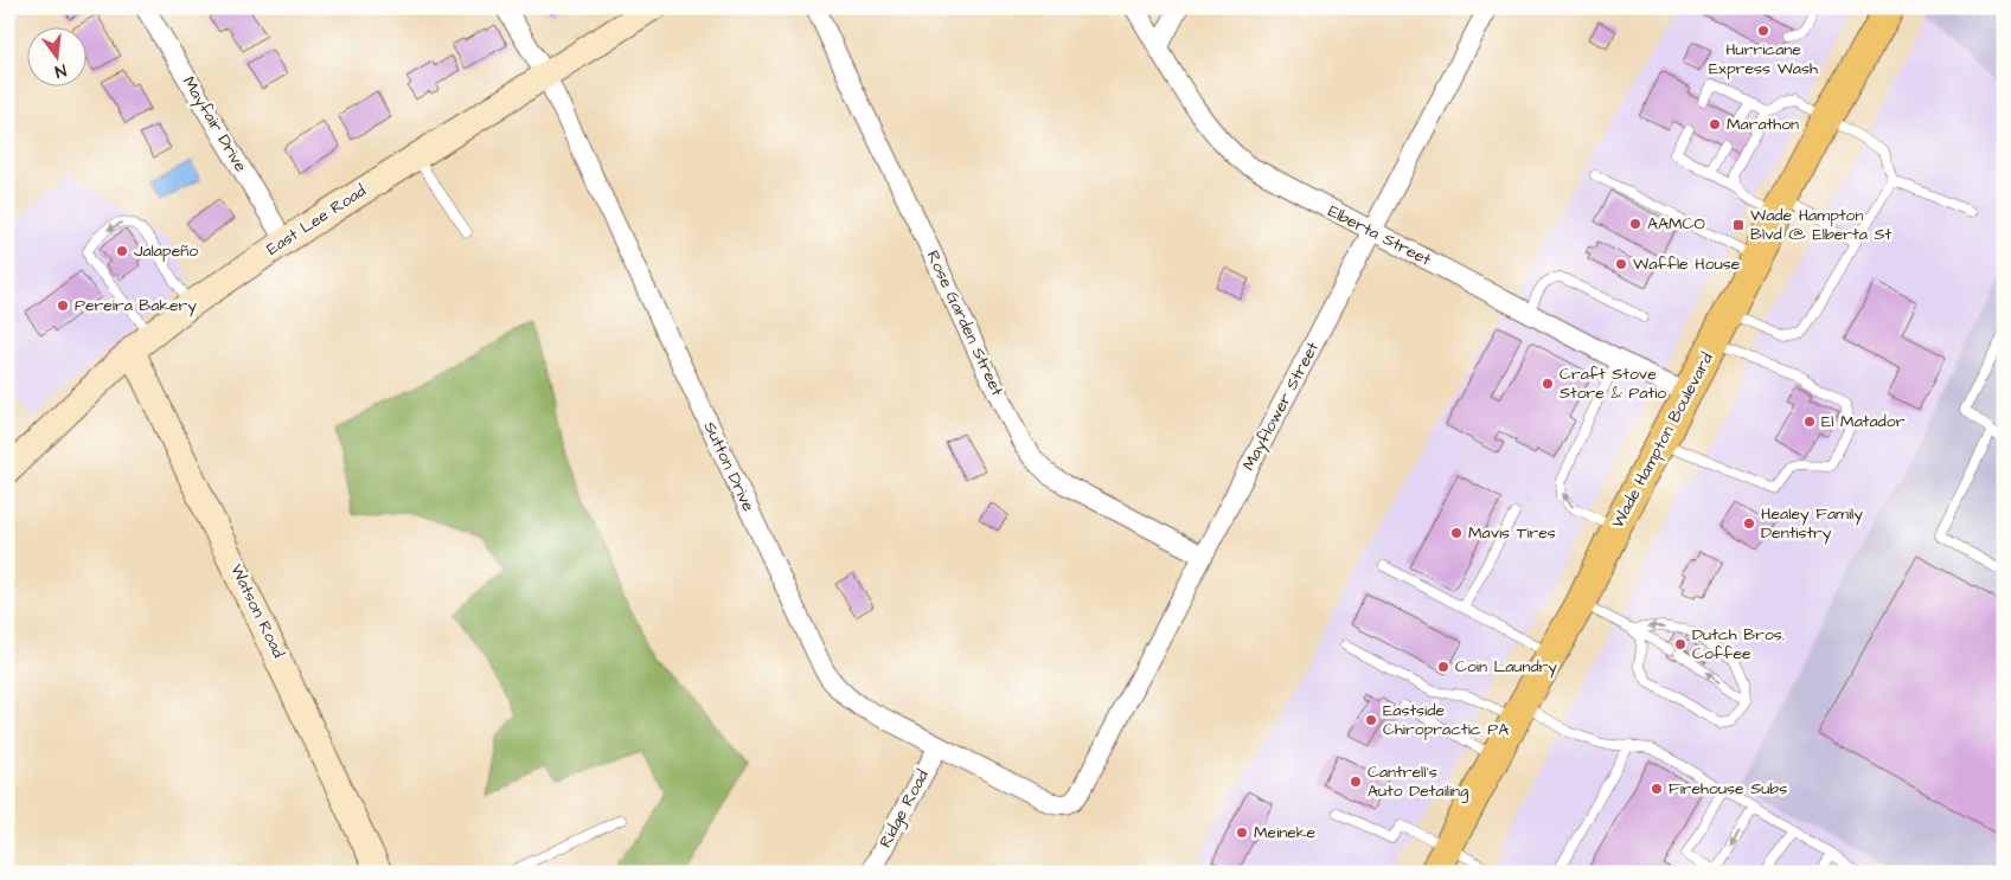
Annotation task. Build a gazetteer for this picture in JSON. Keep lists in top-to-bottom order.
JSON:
{
  "streets": {
    "main road": ["Wade Hampton Boulevard"],
    "street": [
      "Mayfair Drive",
      "East Lee Road",
      "Elberta Street",
      "Rose Garden Street",
      "Mayflower Street",
      "Sutton Drive",
      "Watson Road",
      "Ridge Road"
    ]
  },
  "crossings": [
    ["Mayfair Drive", "East Lee Road"],
    ["East Lee Road", "Sutton Drive"],
    ["East Lee Road", "Watson Road"],
    ["Elberta Street", "Mayflower Street"],
    ["Elberta Street", "Wade Hampton Boulevard"],
    ["Rose Garden Street", "Mayflower Street"],
    ["Mayflower Street", "Sutton Drive"],
    ["Sutton Drive", "Ridge Road"]
  ],
  "places": {
    "other": [
      "Hurricane Express Wash",
      "Marathon",
      "AAMCO",
      "Jalapeño",
      "Waffle House",
      "Pereira Bakery",
      "Craft Stove Store & Patio",
      "El Matador",
      "Healey Family Dentistry",
      "Mavis Tires",
      "Dutch Bros. Coffee",
      "Coin Laundry",
      "Eastside Chiropractic PA",
      "Cantrell's Auto Detailing",
      "Firehouse Subs",
      "Meineke"
    ],
    "transit": ["Wade Hampton Blvd @ Elberta St"]
  },
  "north": "bottom"
}
